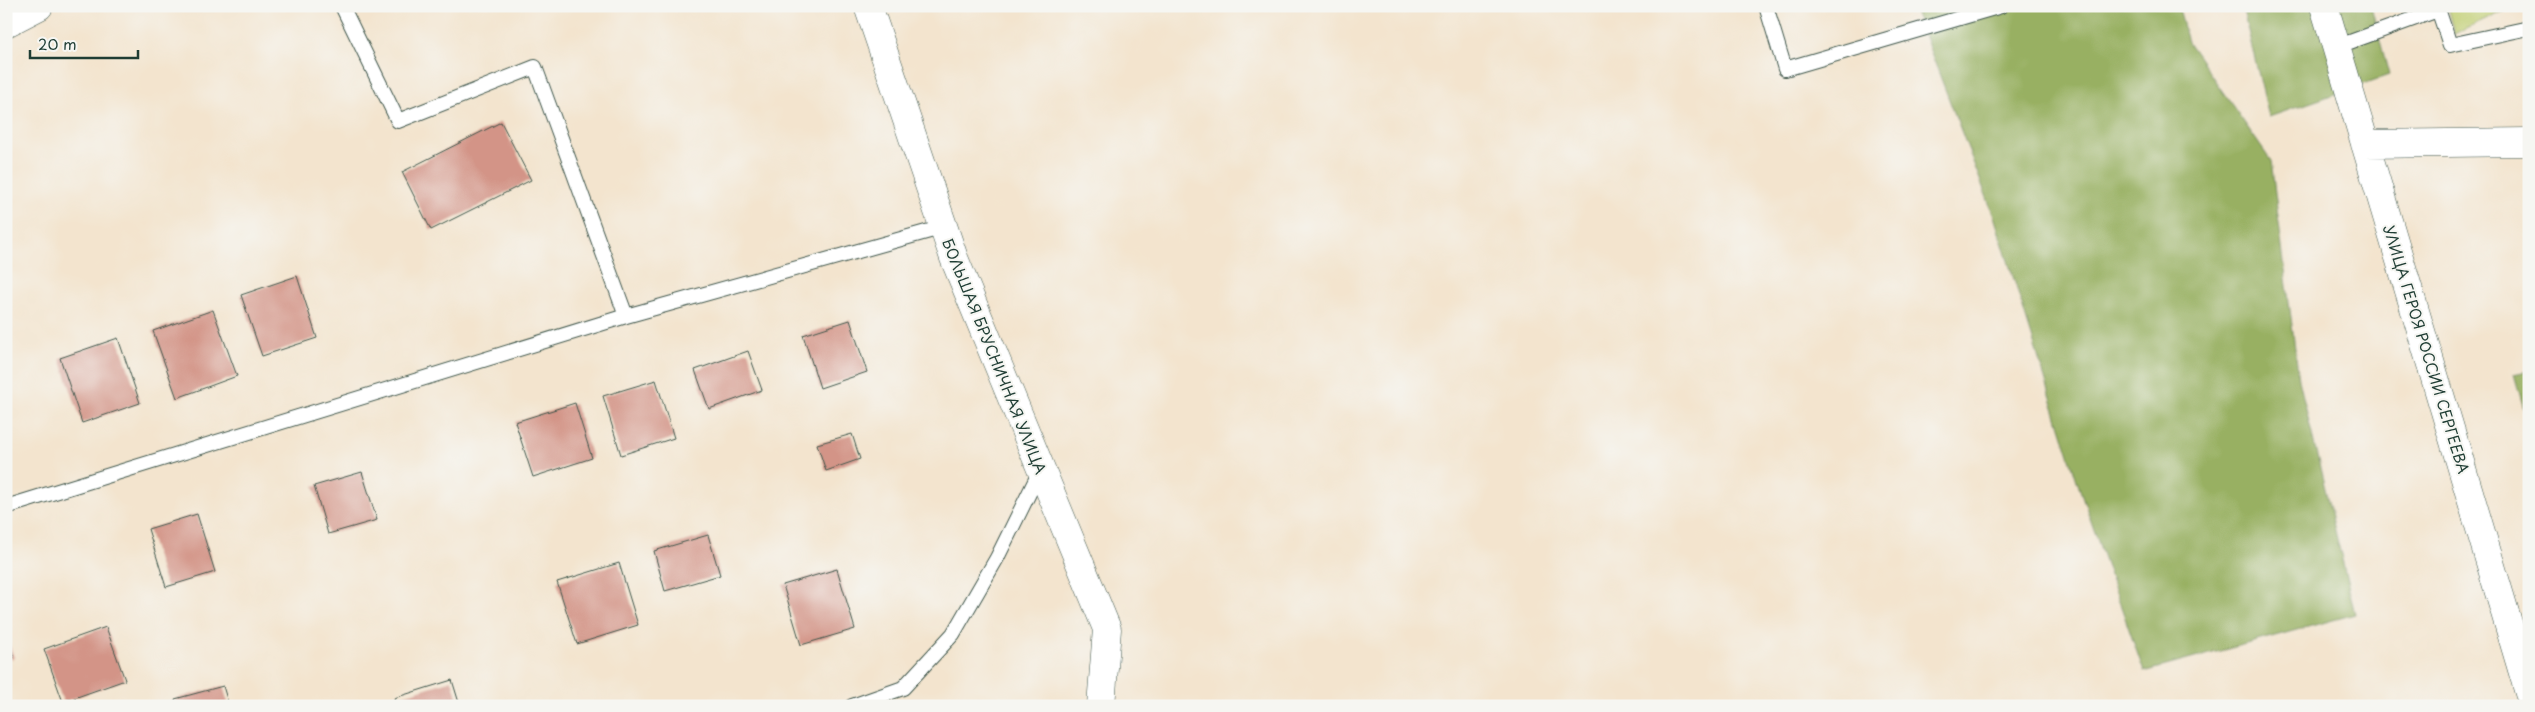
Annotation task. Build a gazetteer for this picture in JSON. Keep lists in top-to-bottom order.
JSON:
{
  "streets": {
    "street": ["УЛИЦА ГЕРОЯ РОССИИ СЕРГЕЕВА", "БОЛЬШАЯ БРУСНИЧНАЯ УЛИЦА"]
  },
  "scale_bar": "20 m"
}
